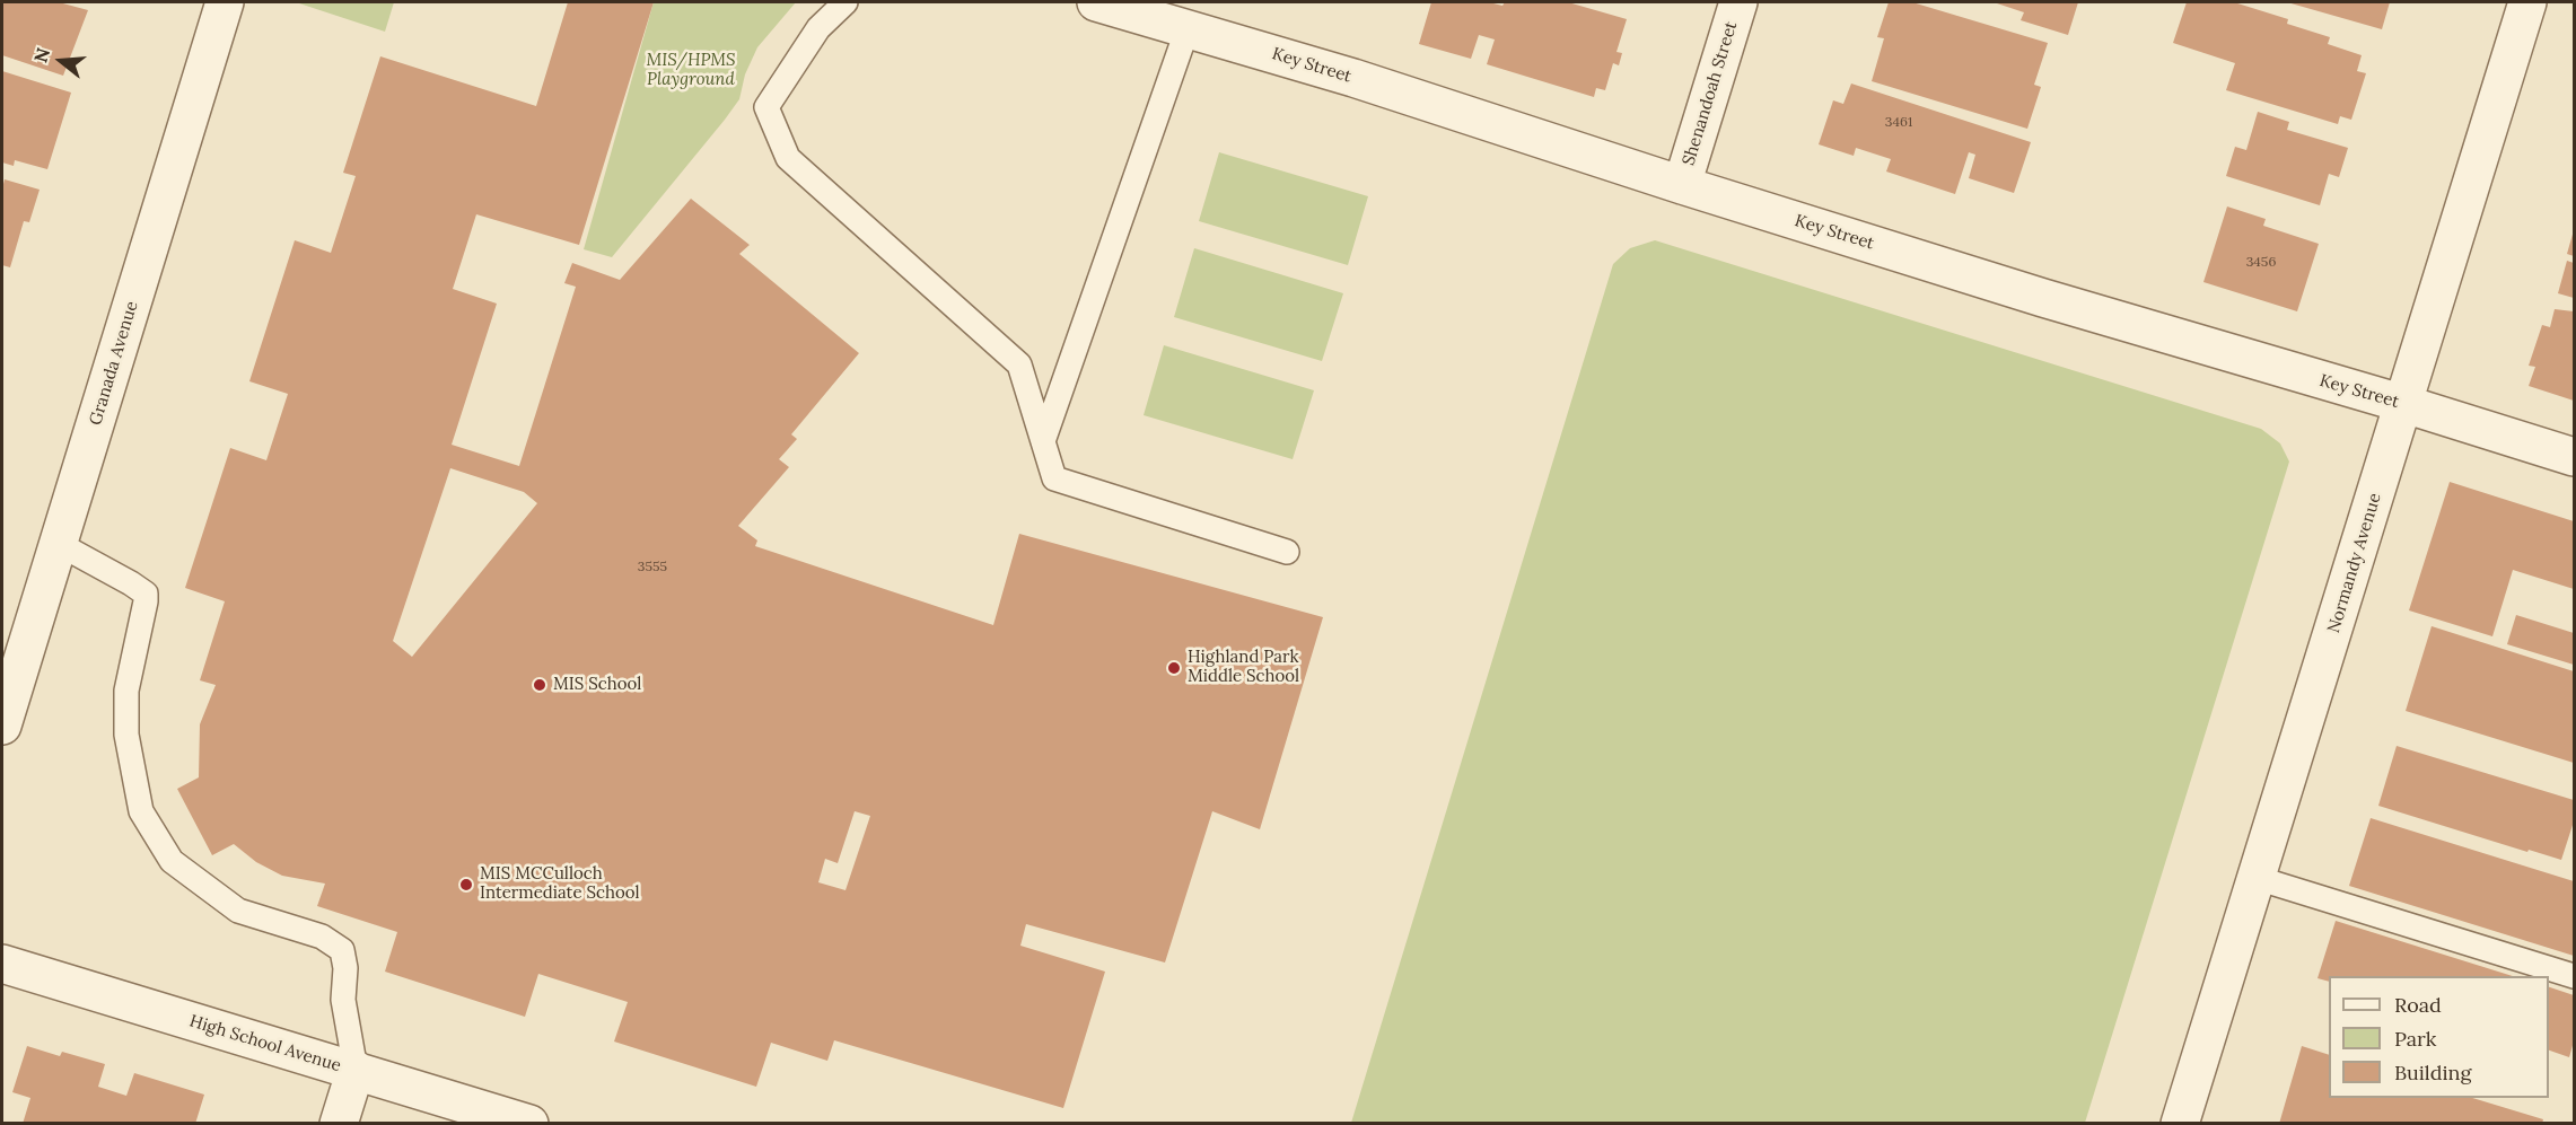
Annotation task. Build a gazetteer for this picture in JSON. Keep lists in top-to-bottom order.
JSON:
{
  "streets": {
    "street": [
      "Key Street",
      "Shenandoah Street",
      "Granada Avenue",
      "Normandy Avenue",
      "High School Avenue"
    ]
  },
  "crossings": [
    ["Key Street", "Shenandoah Street"],
    ["Key Street", "Normandy Avenue"]
  ],
  "parks": ["MIS/HPMS Playground"],
  "places": ["Highland Park Middle School", "MIS School", "MIS MCCulloch Intermediate School"],
  "house_numbers": ["3461", "3456", "3555"],
  "legend": ["Road", "Park", "Building"],
  "north": "left"
}
